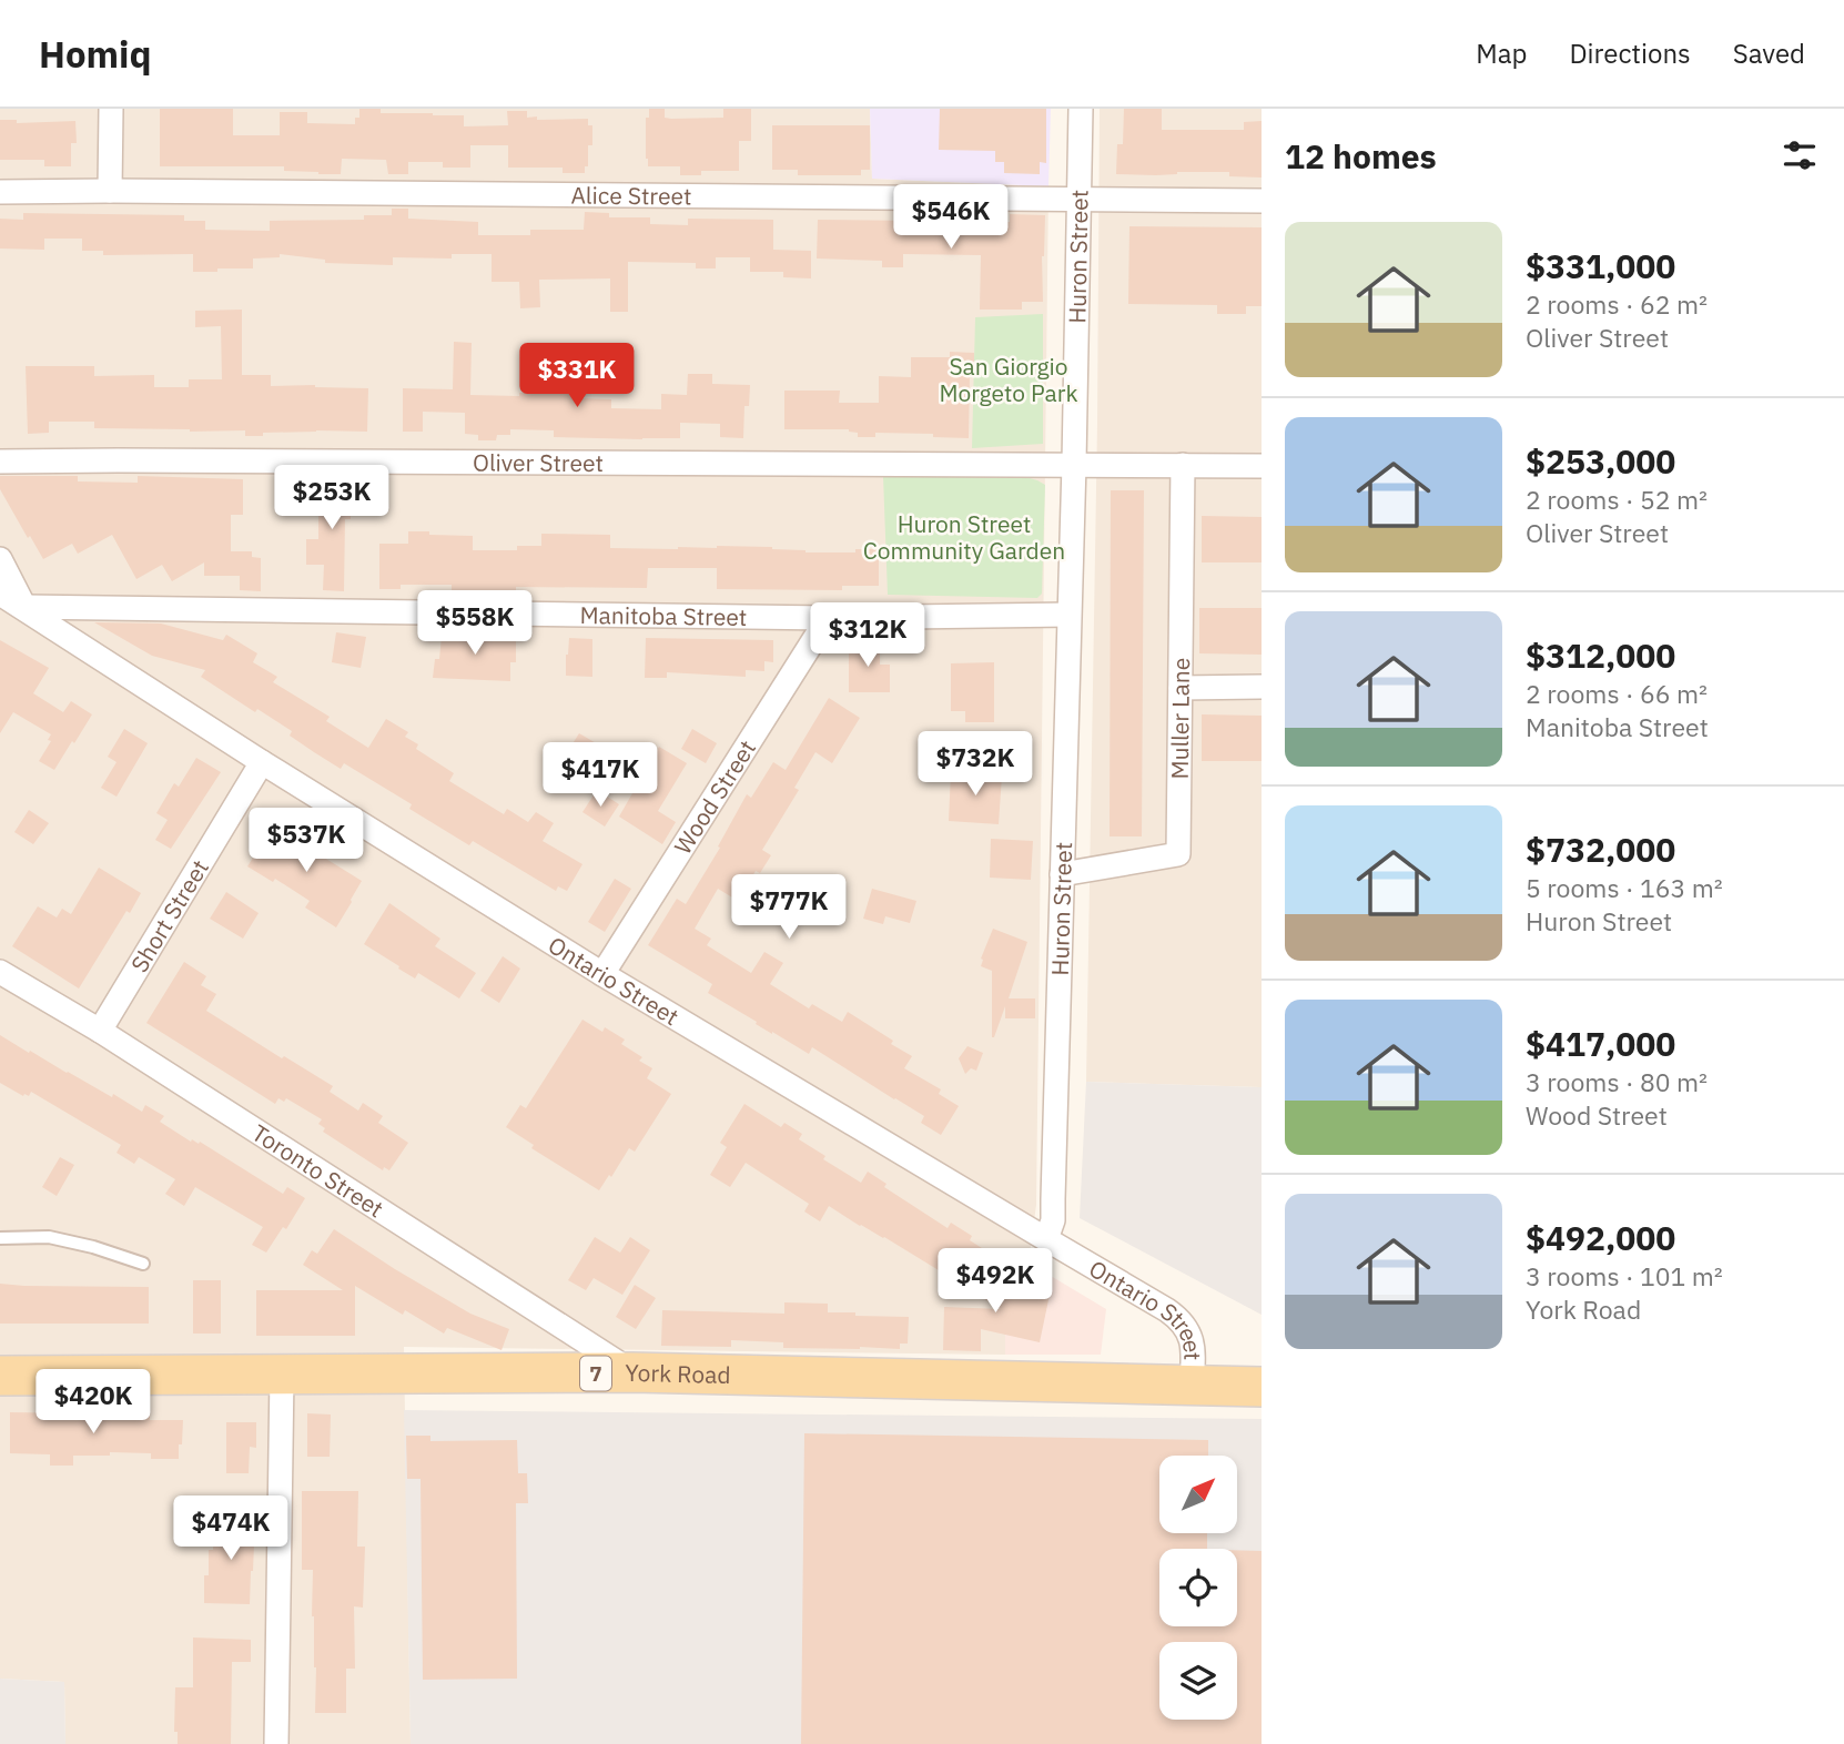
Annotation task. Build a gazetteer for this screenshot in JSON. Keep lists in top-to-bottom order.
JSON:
{
  "streets": {
    "main road": ["7", "York Road"],
    "street": [
      "Alice Street",
      "Huron Street",
      "Oliver Street",
      "Manitoba Street",
      "Muller Lane",
      "Wood Street",
      "Short Street",
      "Ontario Street",
      "Toronto Street"
    ]
  },
  "crossings": [
    ["Alice Street", "Huron Street"],
    ["Huron Street", "Oliver Street"],
    ["Huron Street", "Manitoba Street"],
    ["Huron Street", "Muller Lane"],
    ["Huron Street", "Ontario Street"],
    ["Oliver Street", "Muller Lane"],
    ["Manitoba Street", "Wood Street"],
    ["Manitoba Street", "Ontario Street"],
    ["Wood Street", "Ontario Street"],
    ["Short Street", "Ontario Street"],
    ["Short Street", "Toronto Street"],
    ["Ontario Street", "York Road"],
    ["Toronto Street", "York Road"]
  ],
  "parks": ["San Giorgio Morgeto Park", "Huron Street Community Garden"],
  "north": "top right",
  "page": {
    "header": "Homiq",
    "nav": ["Map", "Directions", "Saved"],
    "heading": "12 homes",
    "price": [
      "$546K",
      "$331K",
      "$253K",
      "$558K",
      "$312K",
      "$732K",
      "$417K",
      "$537K",
      "$777K",
      "$492K",
      "$420K",
      "$474K"
    ],
    "list": [
      {
        "name": "$331,000",
        "note": "2 rooms · 62 m² · Oliver Street"
      },
      {
        "name": "$253,000",
        "note": "2 rooms · 52 m² · Oliver Street"
      },
      {
        "name": "$312,000",
        "note": "2 rooms · 66 m² · Manitoba Street"
      },
      {
        "name": "$732,000",
        "note": "5 rooms · 163 m² · Huron Street"
      },
      {
        "name": "$417,000",
        "note": "3 rooms · 80 m² · Wood Street"
      },
      {
        "name": "$492,000",
        "note": "3 rooms · 101 m² · York Road"
      }
    ]
  }
}
